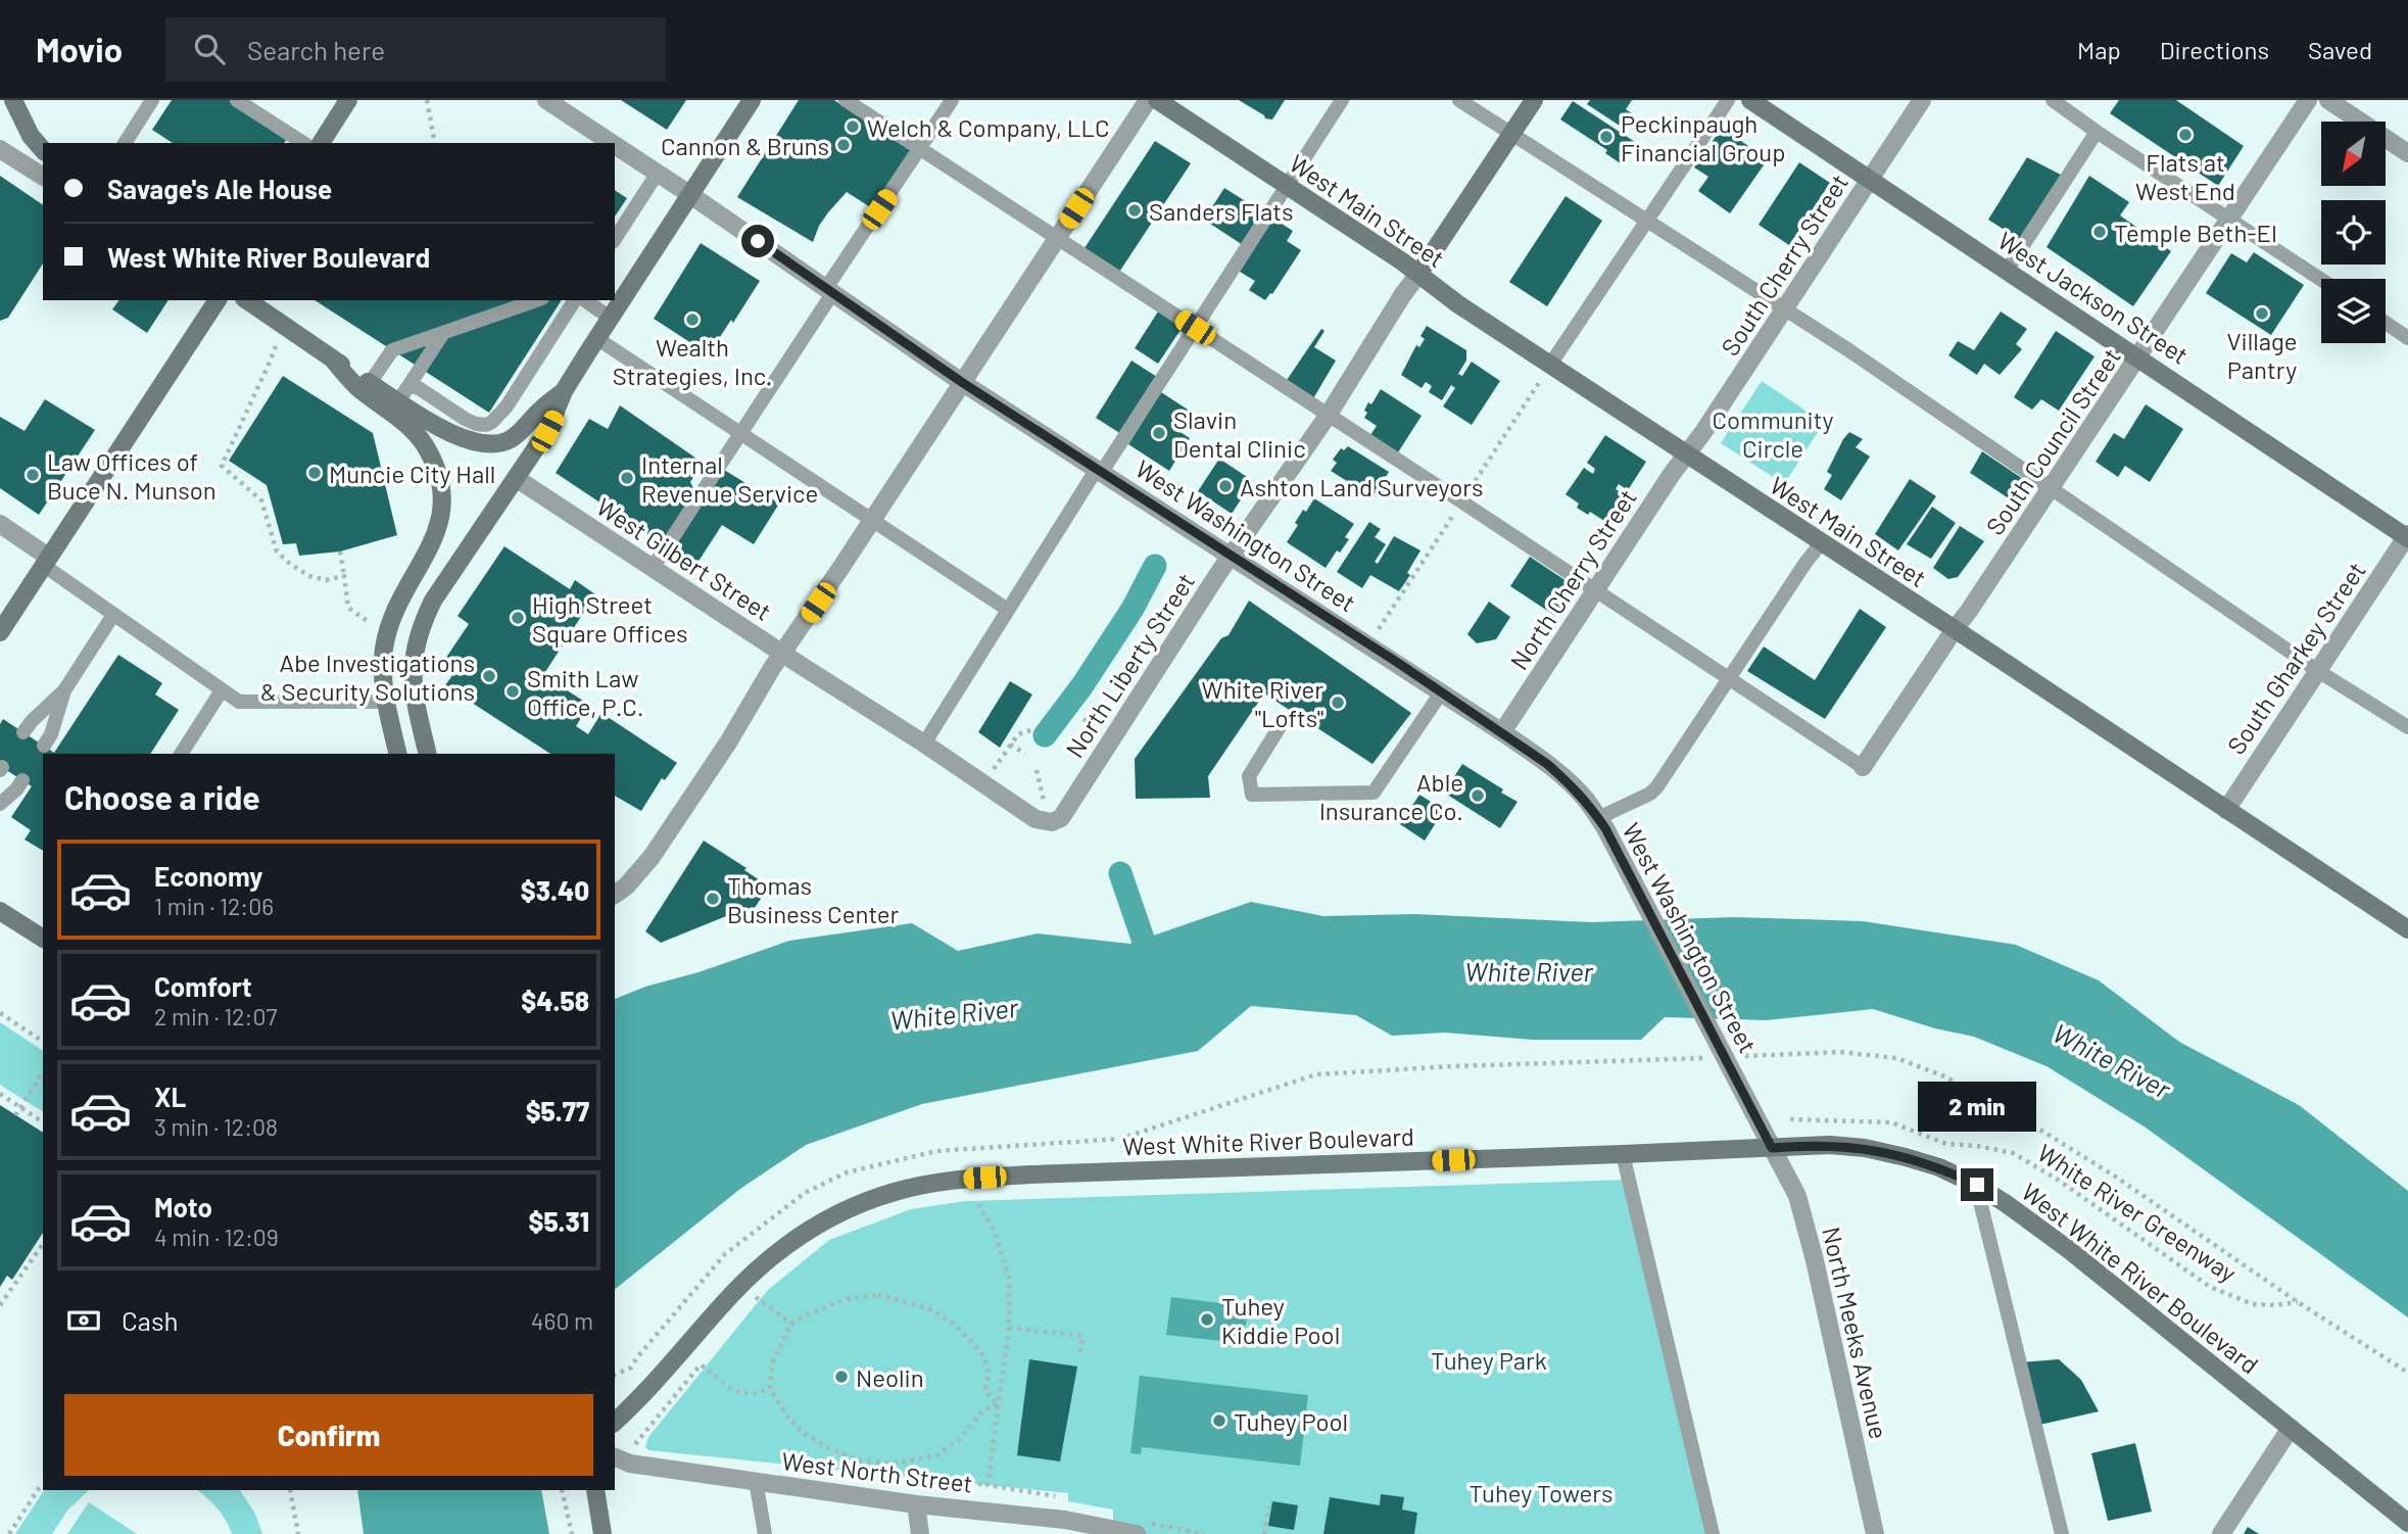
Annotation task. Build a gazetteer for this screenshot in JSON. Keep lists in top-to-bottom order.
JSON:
{
  "streets": {
    "main road": ["West Main Street", "West Jackson Street", "West White River Boulevard"],
    "street": [
      "South Cherry Street",
      "South Council Street",
      "West Washington Street",
      "West Gilbert Street",
      "North Cherry Street",
      "South Gharkey Street",
      "North Liberty Street",
      "North Meeks Avenue",
      "West North Street"
    ],
    "path": ["White River Greenway"]
  },
  "crossings": [
    ["West Main Street", "South Cherry Street"],
    ["West Main Street", "South Council Street"],
    ["West Main Street", "North Cherry Street"],
    ["West Main Street", "South Gharkey Street"],
    ["West Main Street", "North Liberty Street"],
    ["South Cherry Street", "West Jackson Street"],
    ["South Cherry Street", "North Cherry Street"],
    ["West Jackson Street", "South Council Street"],
    ["West Jackson Street", "South Gharkey Street"],
    ["West Washington Street", "North Cherry Street"],
    ["West Washington Street", "North Liberty Street"],
    ["West Washington Street", "West White River Boulevard"],
    ["West Washington Street", "North Meeks Avenue"],
    ["West Gilbert Street", "North Liberty Street"],
    ["West White River Boulevard", "North Meeks Avenue"]
  ],
  "water": ["White River"],
  "parks": ["Community Circle", "Tuhey Park", "Tuhey Towers"],
  "places": [
    "Welch & Company, LLC",
    "Flats at West End",
    "Peckinpaugh Financial Group",
    "Cannon & Bruns",
    "Sanders Flats",
    "Temple Beth-El",
    "Village Pantry",
    "Wealth Strategies, Inc.",
    "Slavin Dental Clinic",
    "Muncie City Hall",
    "Law Offices of Buce N. Munson",
    "Internal Revenue Service",
    "Ashton Land Surveyors",
    "High Street Square Offices",
    "Abe Investigations & Security Solutions",
    "Smith Law Office, P.C.",
    "White River \"Lofts\"",
    "Able Insurance Co.",
    "Thomas Business Center",
    "Tuhey Kiddie Pool",
    "Neolin",
    "Tuhey Pool"
  ],
  "north": "bottom left",
  "page": {
    "header": "Movio",
    "search": "Search here",
    "nav": ["Map", "Directions", "Saved"],
    "banner": ["Savage's Ale House", "West White River Boulevard"],
    "heading": "Choose a ride",
    "list": [
      {
        "name": "Economy",
        "note": "1 min · 12:06",
        "value": "$3.40"
      },
      {
        "name": "Comfort",
        "note": "2 min · 12:07",
        "value": "$4.58"
      },
      {
        "name": "XL",
        "note": "3 min · 12:08",
        "value": "$5.77"
      },
      {
        "name": "Moto",
        "note": "4 min · 12:09",
        "value": "$5.31"
      }
    ],
    "bubble": "2 min",
    "pay": ["Cash", "460 m"],
    "buttons": "Confirm"
  }
}
